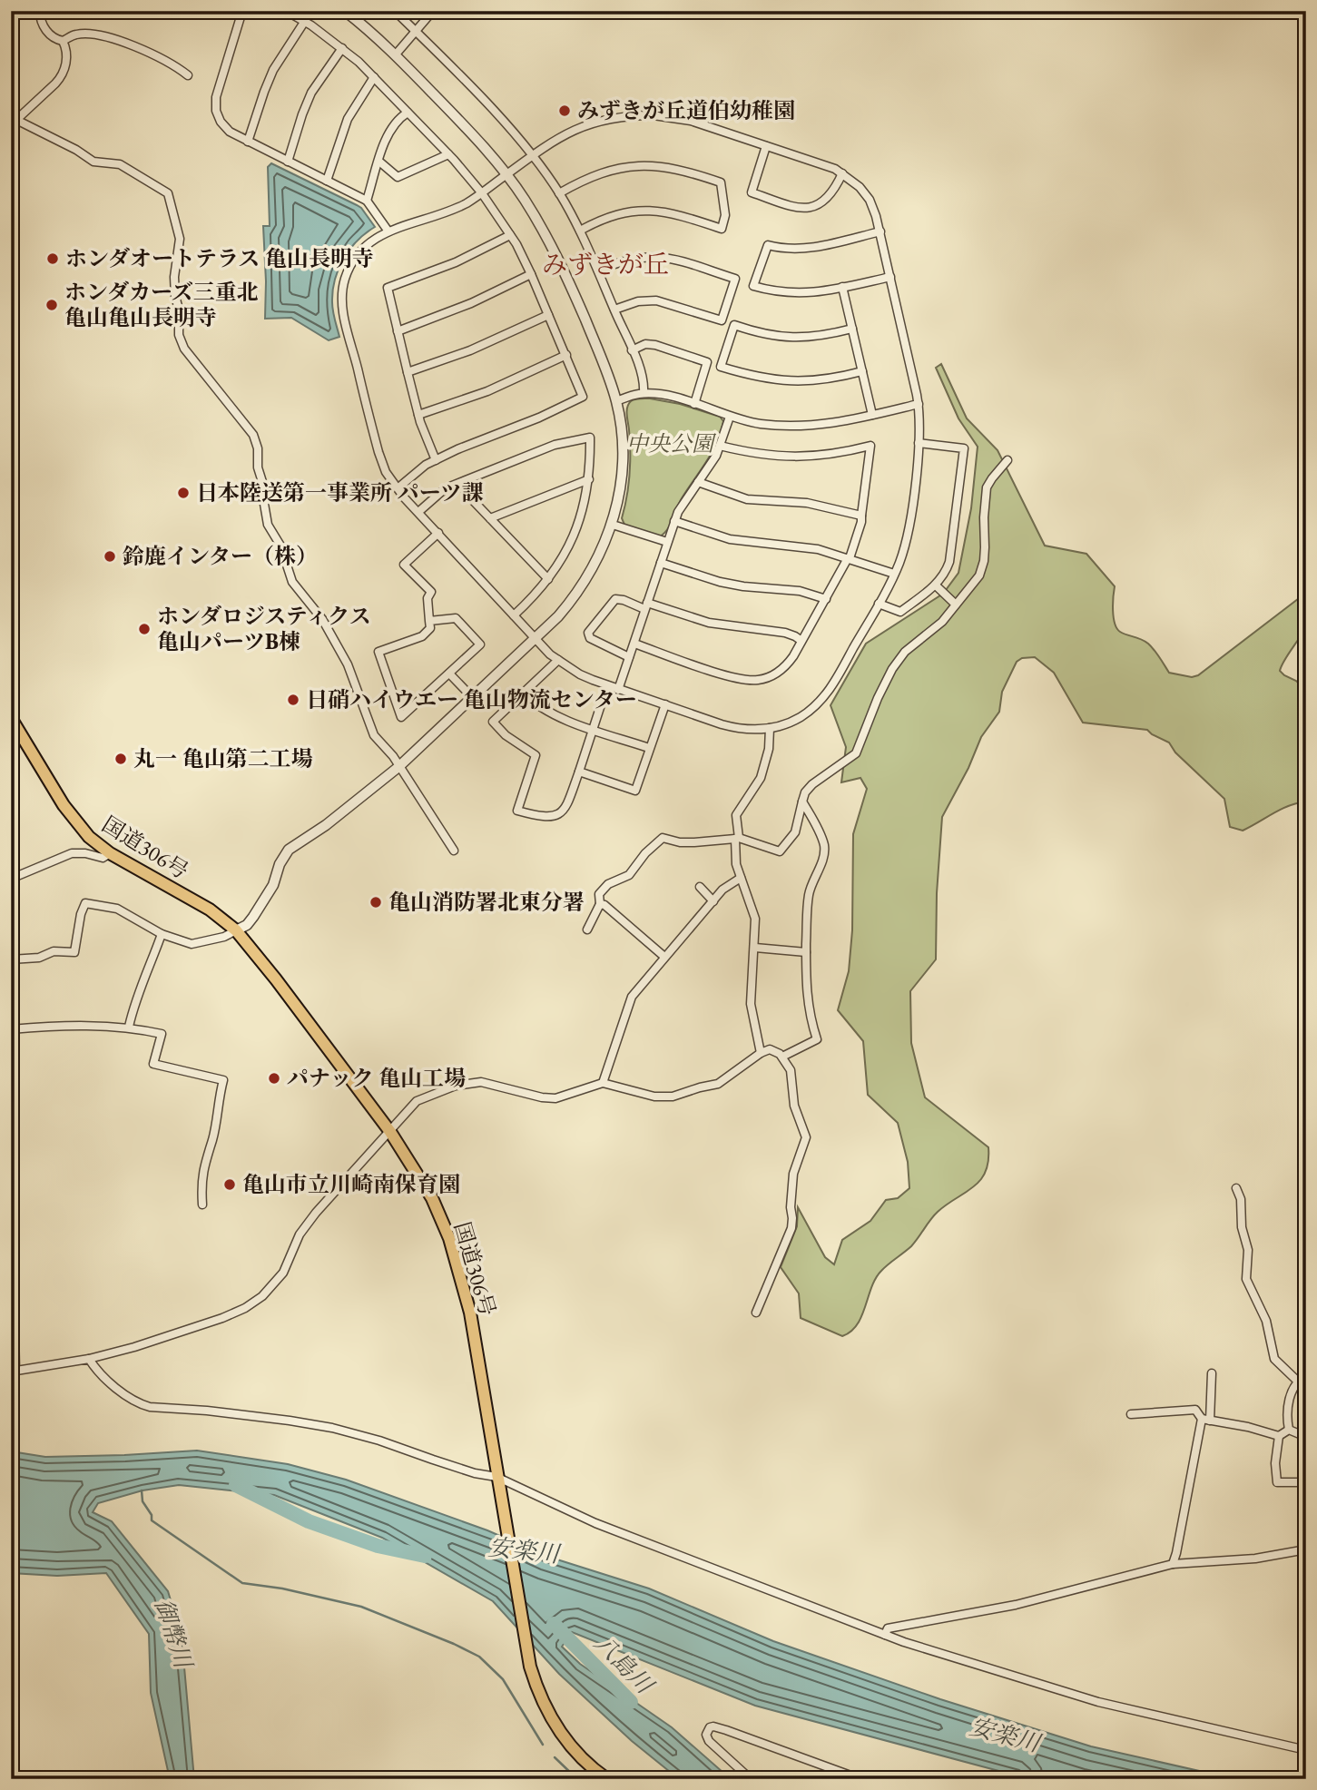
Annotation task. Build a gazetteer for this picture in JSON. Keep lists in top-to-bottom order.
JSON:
{
  "streets": {
    "highway": ["国道306号"]
  },
  "districts": ["みずきが丘"],
  "water": ["安楽川", "御幣川", "八島川"],
  "parks": ["中央公園"],
  "places": [
    "みずきが丘道伯幼稚園",
    "ホンダオートテラス 亀山長明寺",
    "ホンダカーズ三重北 亀山亀山長明寺",
    "日本陸送第一事業所 パーツ課",
    "鈴鹿インター（株）",
    "ホンダロジスティクス 亀山パーツB棟",
    "日硝ハイウエー 亀山物流センター",
    "丸一 亀山第二工場",
    "亀山消防署北東分署",
    "パナック 亀山工場",
    "亀山市立川崎南保育園"
  ]
}
